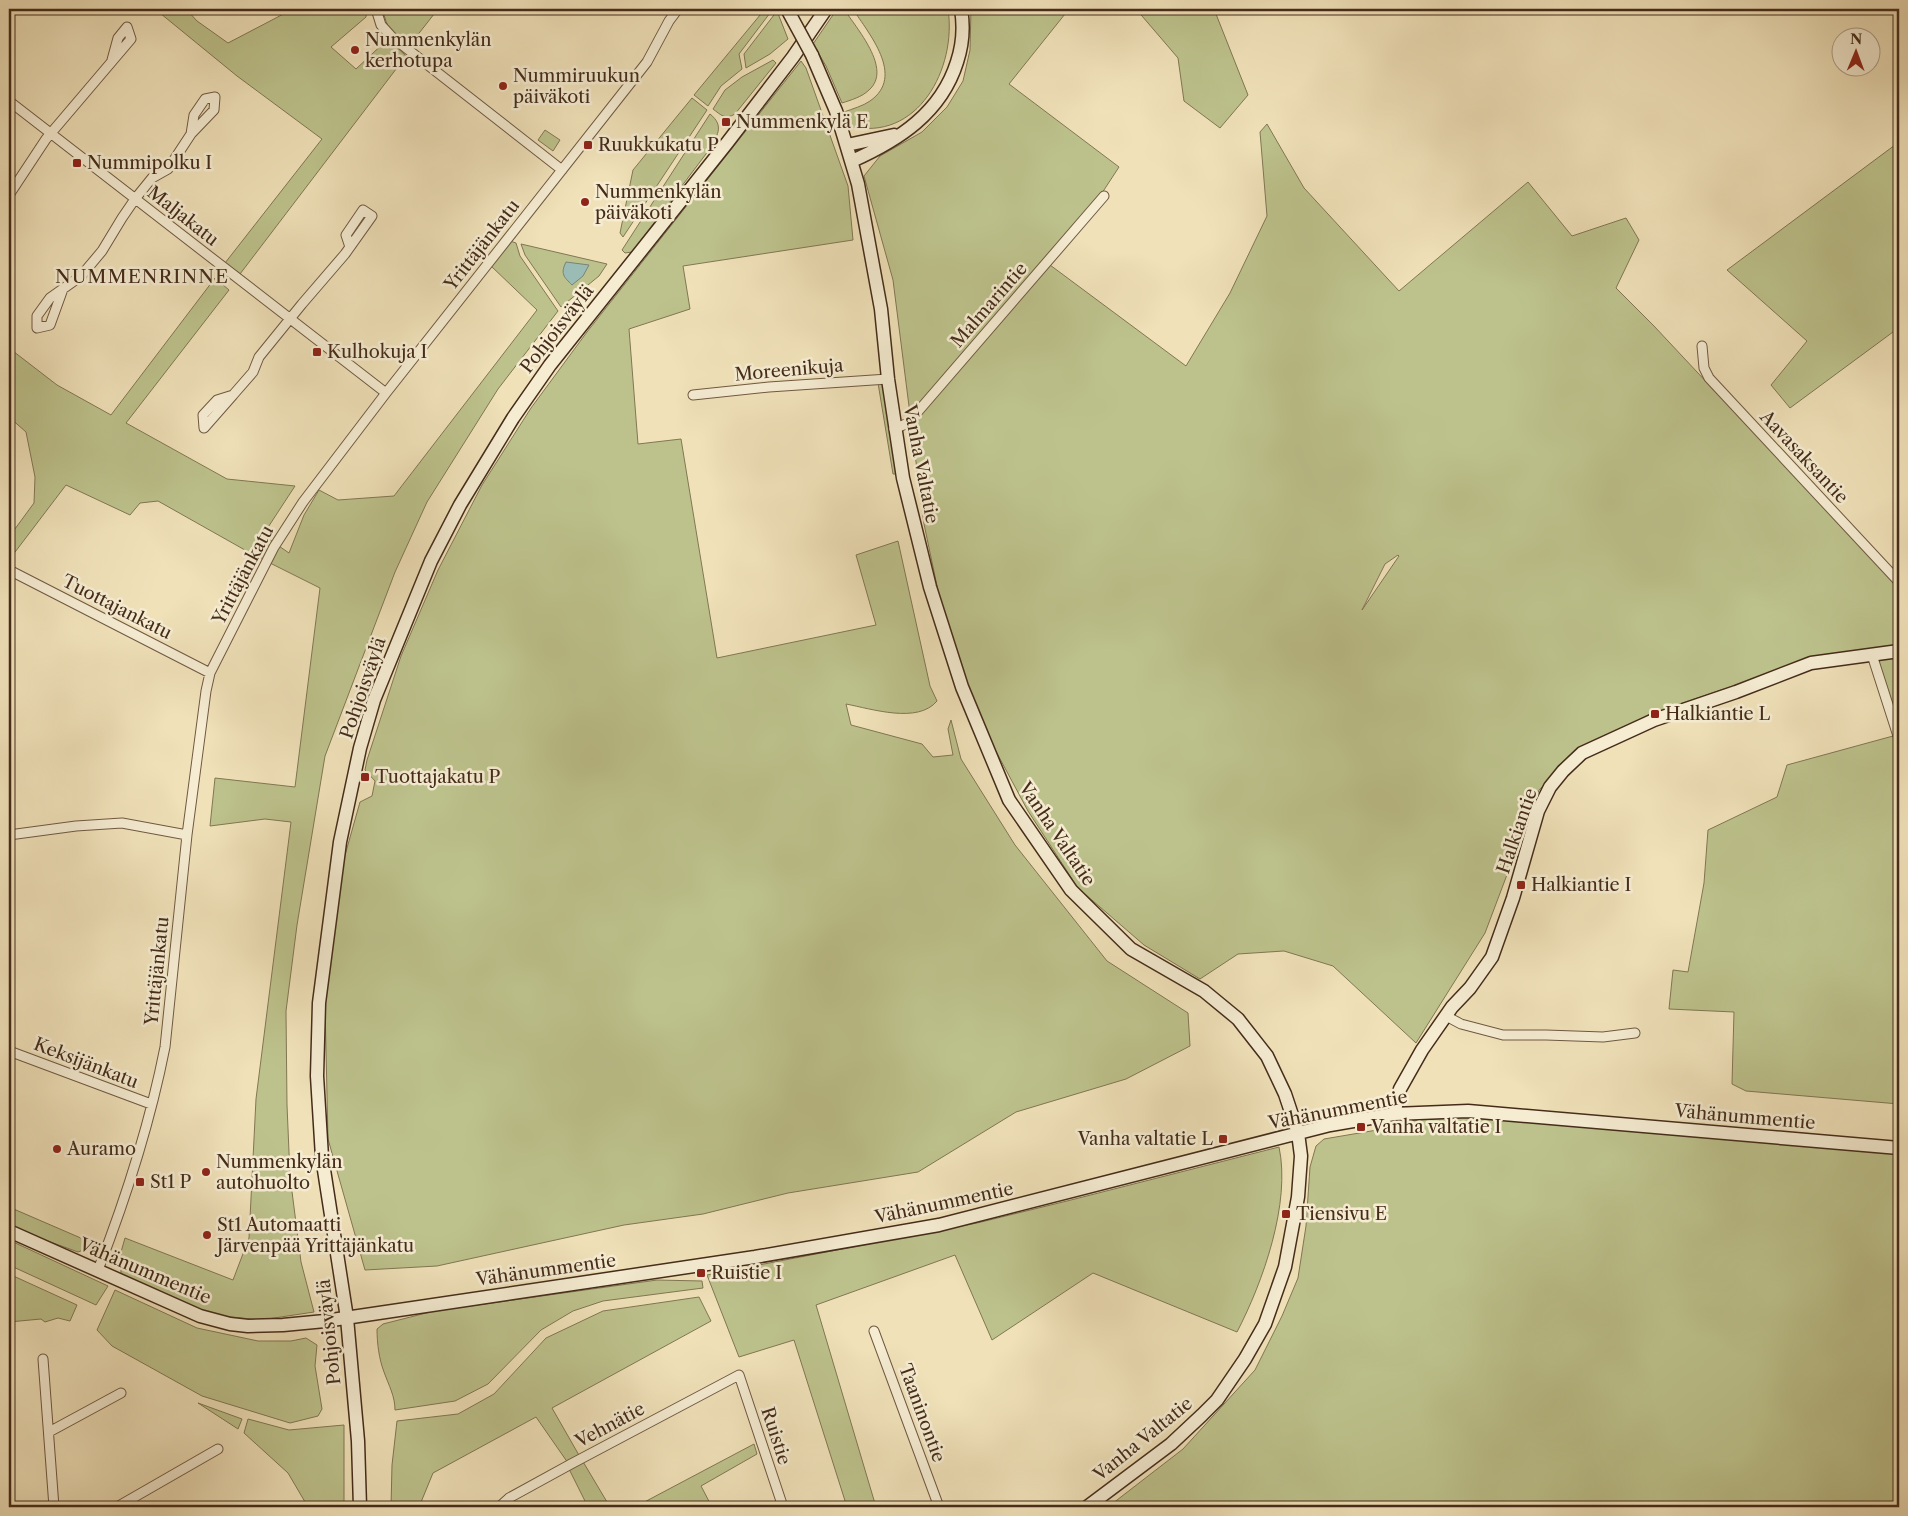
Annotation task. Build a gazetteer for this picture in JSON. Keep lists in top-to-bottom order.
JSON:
{
  "streets": {
    "street": [
      "Maljakatu",
      "Yrittäjänkatu",
      "Malmarintie",
      "Pohjoisväylä",
      "Moreenikuja",
      "Aavasaksantie",
      "Vanha Valtatie",
      "Tuottajankatu",
      "Halkiantie",
      "Keksijänkatu",
      "Vähänummentie",
      "Taaninontie",
      "Vehnätie",
      "Ruistie"
    ]
  },
  "crossings": [
    ["Maljakatu", "Yrittäjänkatu"],
    ["Yrittäjänkatu", "Tuottajankatu"],
    ["Yrittäjänkatu", "Keksijänkatu"],
    ["Yrittäjänkatu", "Vähänummentie"],
    ["Malmarintie", "Vanha Valtatie"],
    ["Pohjoisväylä", "Vähänummentie"],
    ["Moreenikuja", "Vanha Valtatie"],
    ["Vanha Valtatie", "Vähänummentie"],
    ["Halkiantie", "Vähänummentie"],
    ["Vehnätie", "Ruistie"]
  ],
  "districts": ["NUMMENRINNE"],
  "places": {
    "other": [
      "Nummenkylän kerhotupa",
      "Nummiruukun päiväkoti",
      "Nummenkylän päiväkoti",
      "Auramo",
      "Nummenkylän autohuolto",
      "St1 Automaatti Järvenpää Yrittäjänkatu"
    ],
    "transit": [
      "Nummenkylä E",
      "Ruukkukatu P",
      "Nummipolku I",
      "Kulhokuja I",
      "Halkiantie L",
      "Tuottajakatu P",
      "Halkiantie I",
      "Vanha valtatie I",
      "Vanha valtatie L",
      "St1 P",
      "Tiensivu E",
      "Ruistie I"
    ]
  },
  "north": "top"
}
